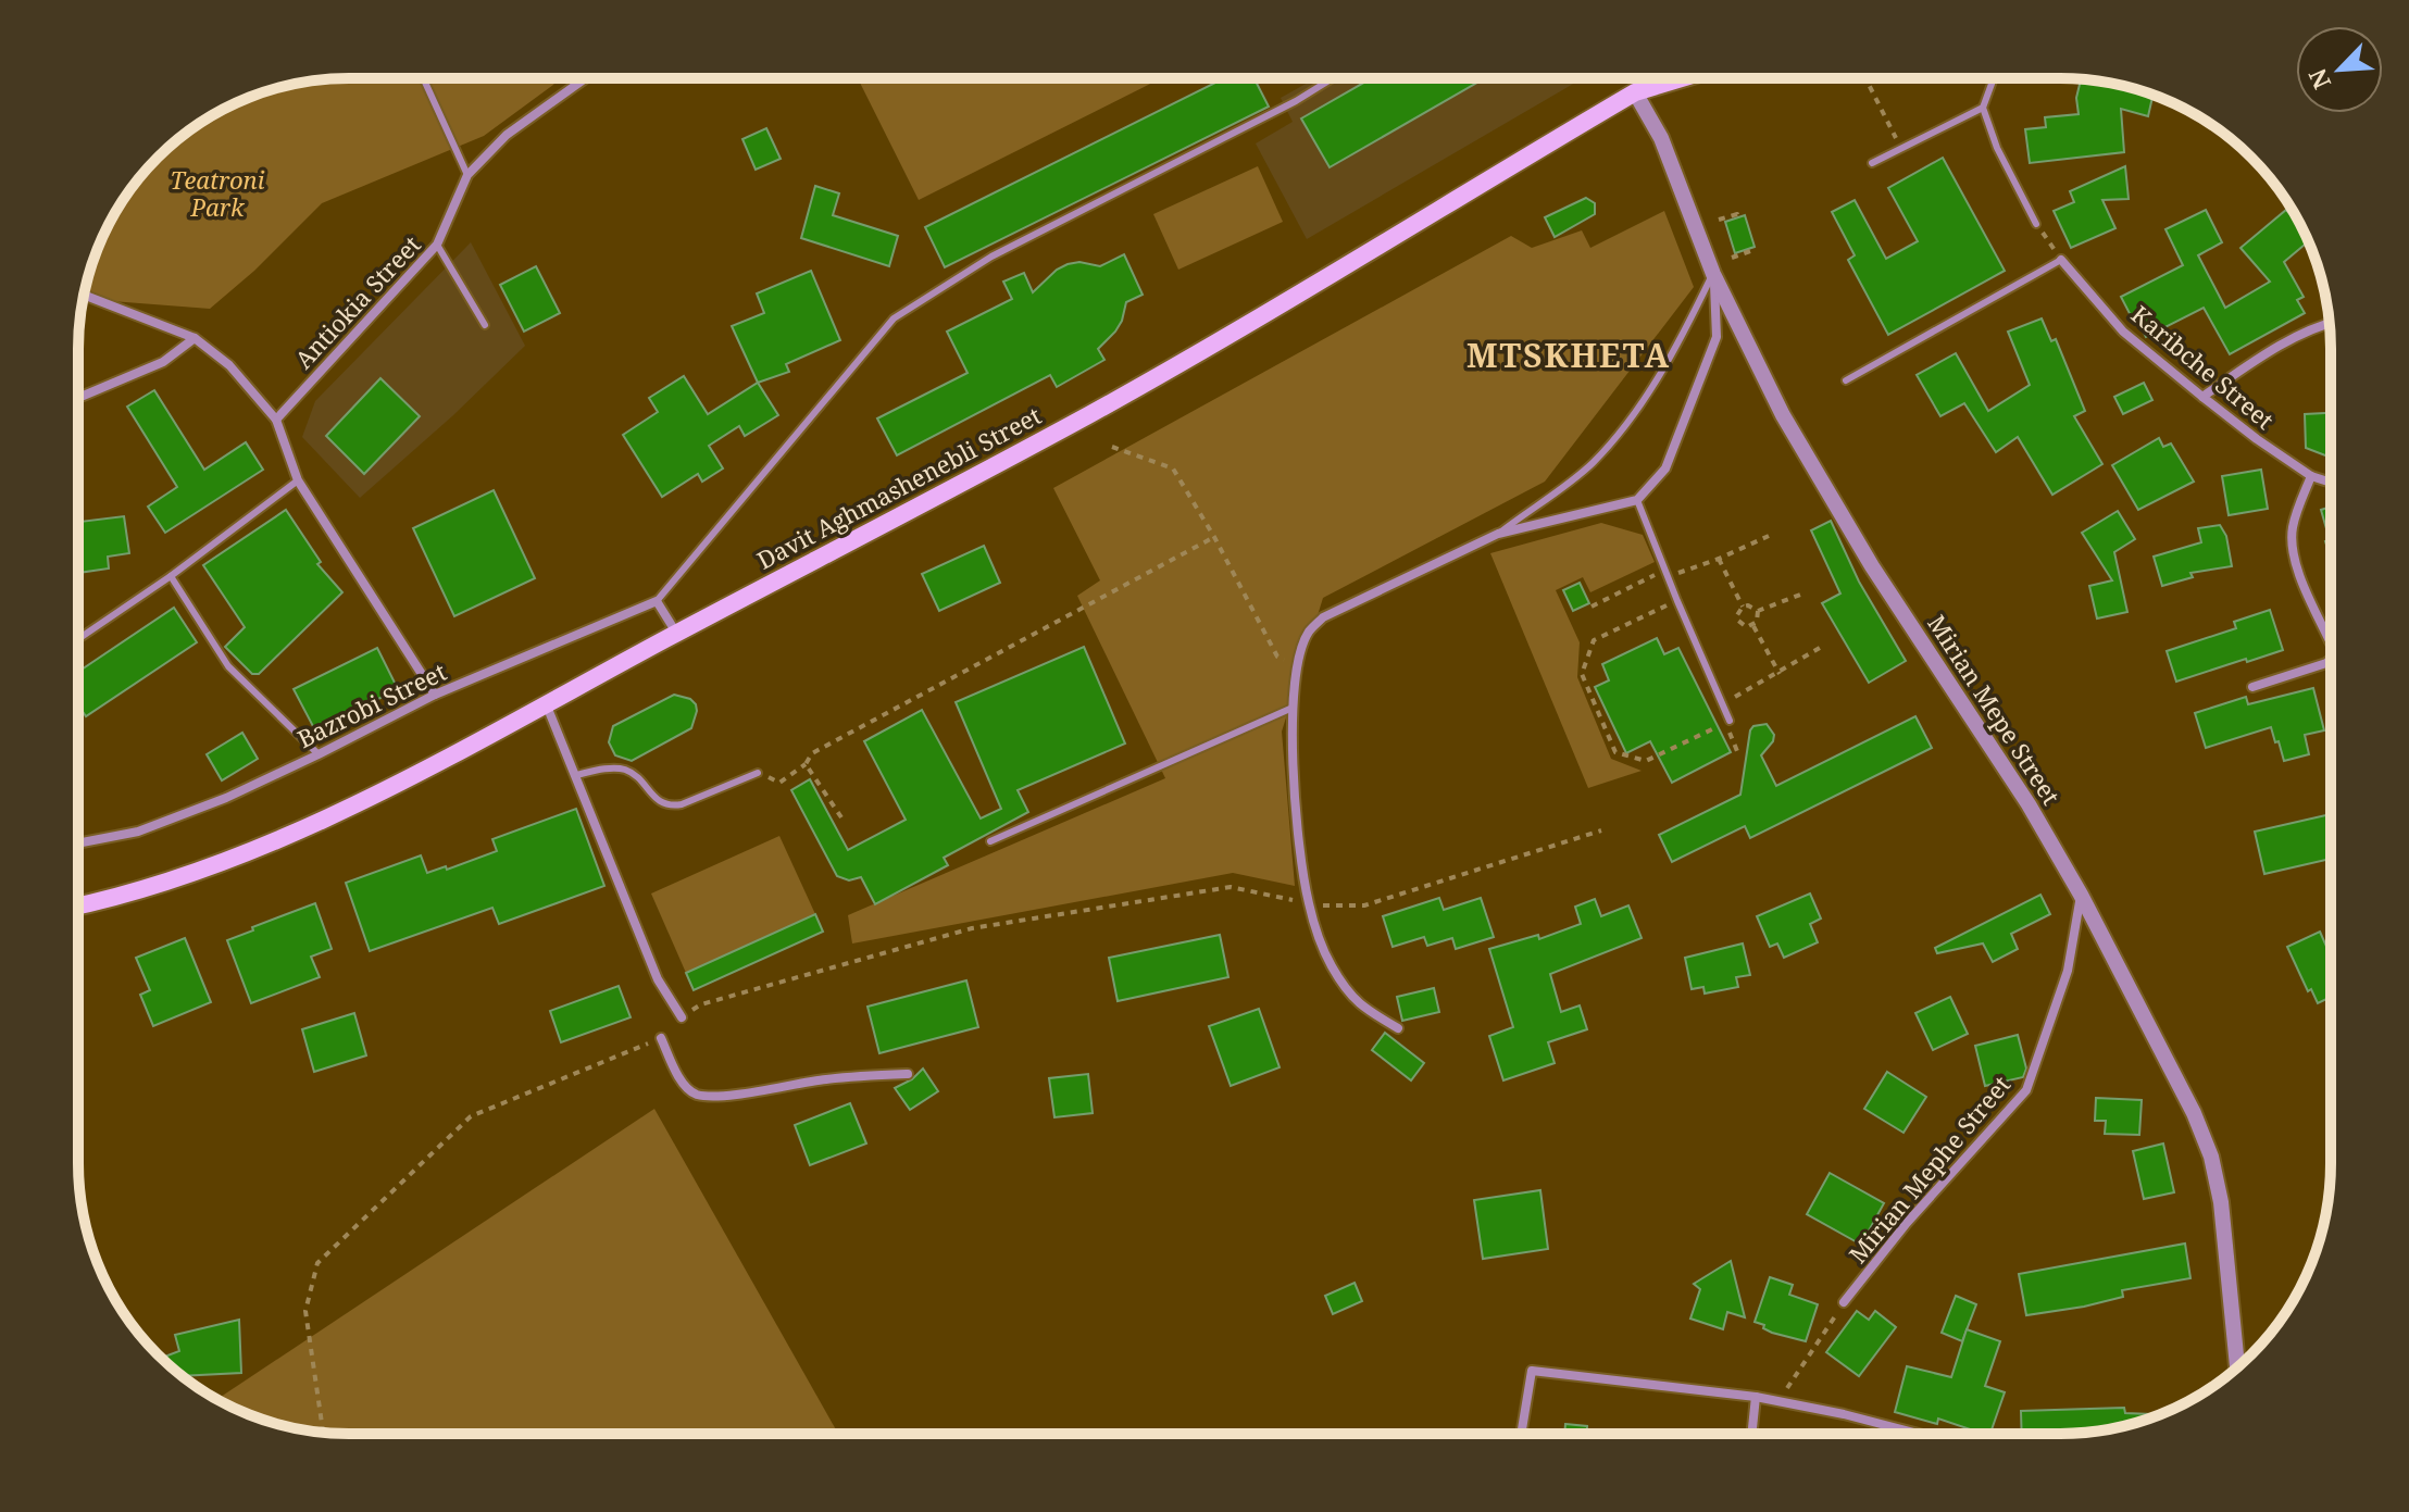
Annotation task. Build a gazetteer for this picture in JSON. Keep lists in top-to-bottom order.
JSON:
{
  "streets": {
    "main road": ["Davit Aghmashenebli Street"],
    "street": [
      "Antiokia Street",
      "Karibche Street",
      "Bazrobi Street",
      "Mirian Mepe Street",
      "Mirian Mephe Street"
    ]
  },
  "crossings": [
    ["Davit Aghmashenebli Street", "Mirian Mepe Street"],
    ["Mirian Mepe Street", "Mirian Mephe Street"]
  ],
  "districts": ["MTSKHETA"],
  "parks": ["Teatroni Park"],
  "north": "bottom left"
}
